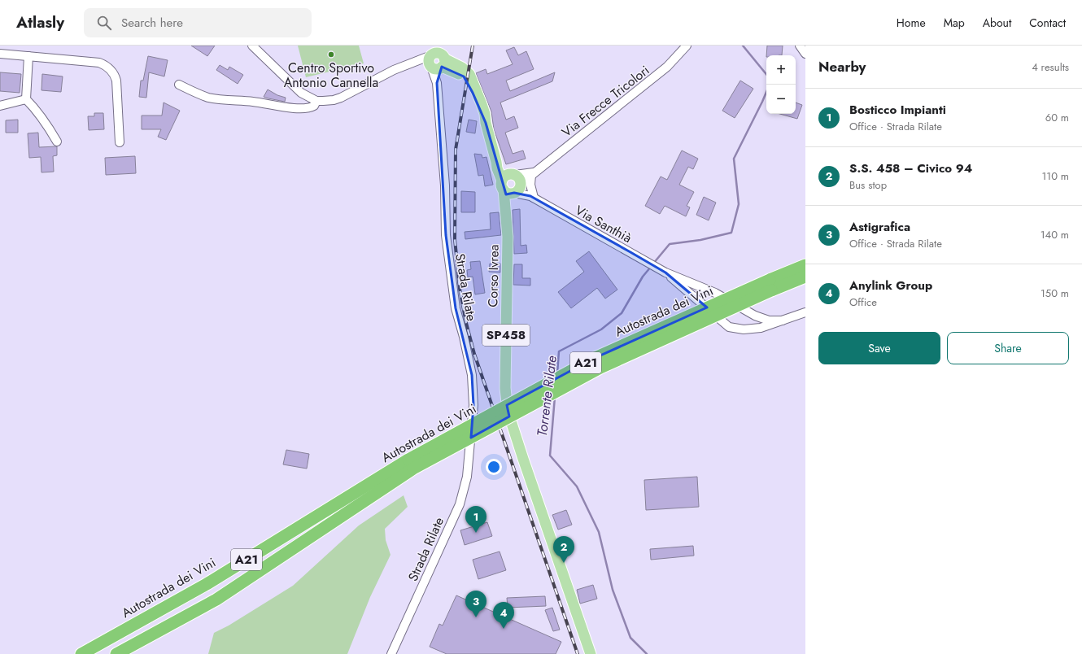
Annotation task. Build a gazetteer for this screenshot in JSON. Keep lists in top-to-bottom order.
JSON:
{
  "streets": {
    "highway": ["Autostrada dei Vini", "A21"],
    "main road": ["Corso Ivrea", "SP458"],
    "street": ["Via Frecce Tricolori", "Via Santhià", "Strada Rilate"]
  },
  "crossings": [
    ["Via Frecce Tricolori", "Via Santhià"],
    ["Via Frecce Tricolori", "Corso Ivrea"],
    ["Via Santhià", "Corso Ivrea"]
  ],
  "water": ["Torrente Rilate"],
  "places": ["Centro Sportivo Antonio Cannella"],
  "page": {
    "header": "Atlasly",
    "search": "Search here",
    "nav": [
      "Home",
      "Map",
      "About",
      "Contact"
    ],
    "heading": ["Nearby", "4 results"],
    "map_buttons": ["+", "−"],
    "list": [
      {
        "mark": "1",
        "name": "Bosticco Impianti",
        "note": "Office · Strada Rilate",
        "value": "60 m"
      },
      {
        "mark": "2",
        "name": "S.S. 458 – Civico 94",
        "note": "Bus stop",
        "value": "110 m"
      },
      {
        "mark": "3",
        "name": "Astigrafica",
        "note": "Office · Strada Rilate",
        "value": "140 m"
      },
      {
        "mark": "4",
        "name": "Anylink Group",
        "note": "Office",
        "value": "150 m"
      }
    ],
    "buttons": ["Save", "Share"],
    "pins": [
      "1",
      "2",
      "3",
      "4"
    ]
  }
}
